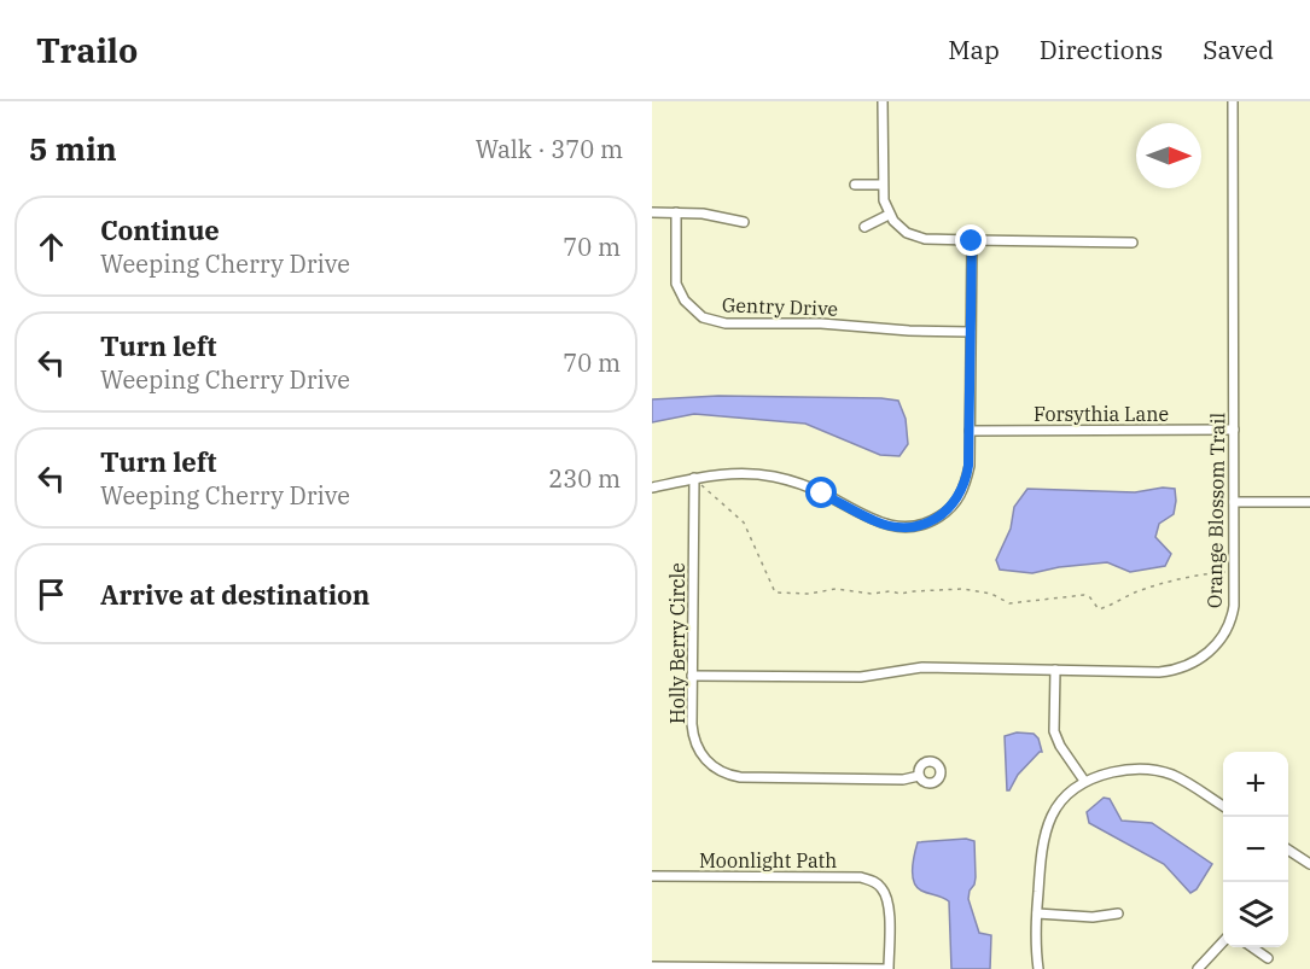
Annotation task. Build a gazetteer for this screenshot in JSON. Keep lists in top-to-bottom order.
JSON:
{
  "streets": {
    "street": [
      "Gentry Drive",
      "Forsythia Lane",
      "Orange Blossom Trail",
      "Holly Berry Circle",
      "Moonlight Path"
    ]
  },
  "crossings": [
    ["Forsythia Lane", "Orange Blossom Trail"],
    ["Orange Blossom Trail", "Holly Berry Circle"]
  ],
  "north": "right",
  "page": {
    "header": "Trailo",
    "nav": ["Map", "Directions", "Saved"],
    "heading": ["5 min", "Walk · 370 m"],
    "list": [
      ["Continue", "Weeping Cherry Drive", "70 m"],
      ["Turn left", "Weeping Cherry Drive", "70 m"],
      ["Turn left", "Weeping Cherry Drive", "230 m"],
      "Arrive at destination"
    ],
    "map_buttons": ["+", "−"]
  }
}
